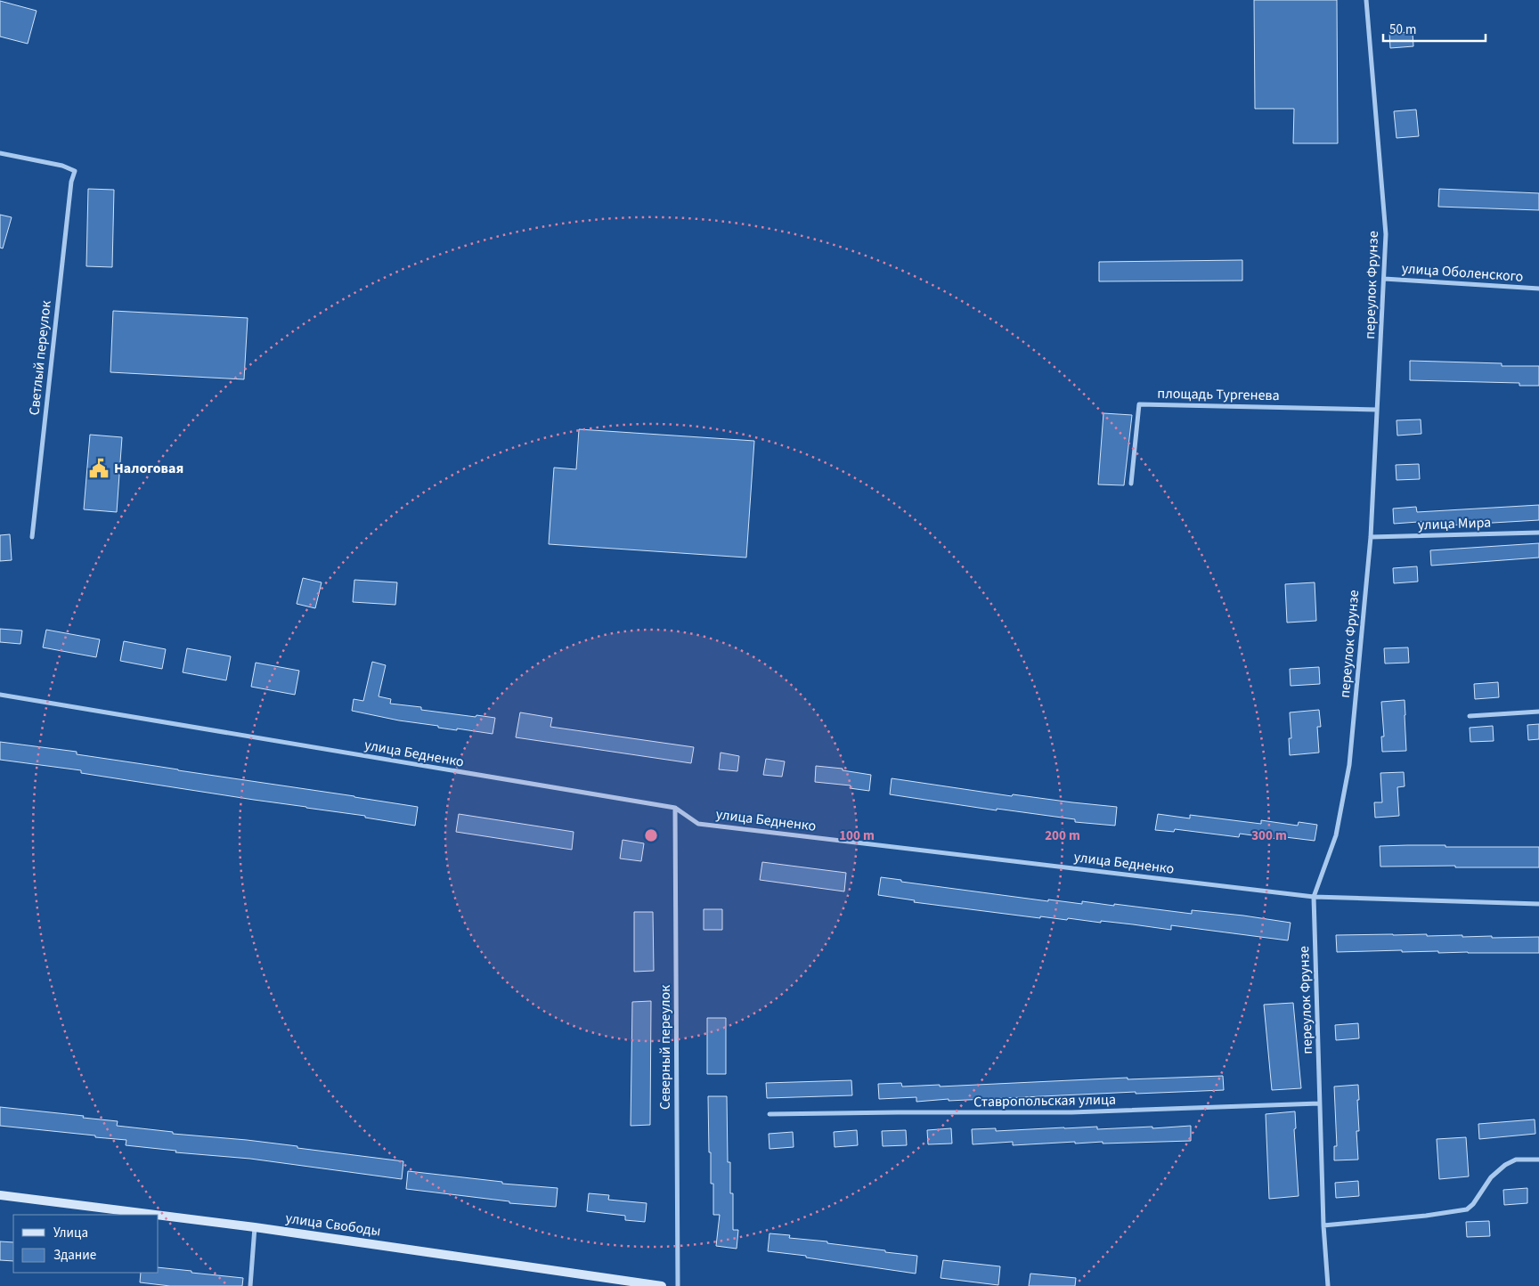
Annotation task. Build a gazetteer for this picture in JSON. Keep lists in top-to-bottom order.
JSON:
{
  "streets": {
    "main road": ["улица Свободы"],
    "street": [
      "улица Оболенского",
      "переулок Фрунзе",
      "Светлый переулок",
      "площадь Тургенева",
      "улица Мира",
      "улица Бедненко",
      "Северный переулок",
      "Ставропольская улица"
    ]
  },
  "crossings": [
    ["улица Оболенского", "переулок Фрунзе"],
    ["переулок Фрунзе", "площадь Тургенева"],
    ["переулок Фрунзе", "улица Мира"],
    ["переулок Фрунзе", "улица Бедненко"],
    ["переулок Фрунзе", "Ставропольская улица"],
    ["улица Бедненко", "Северный переулок"]
  ],
  "places": {
    "public building": ["Налоговая"]
  },
  "legend": ["Улица", "Здание"],
  "scale_bar": "50 m",
  "rings": ["100 m", "200 m", "300 m"]
}
